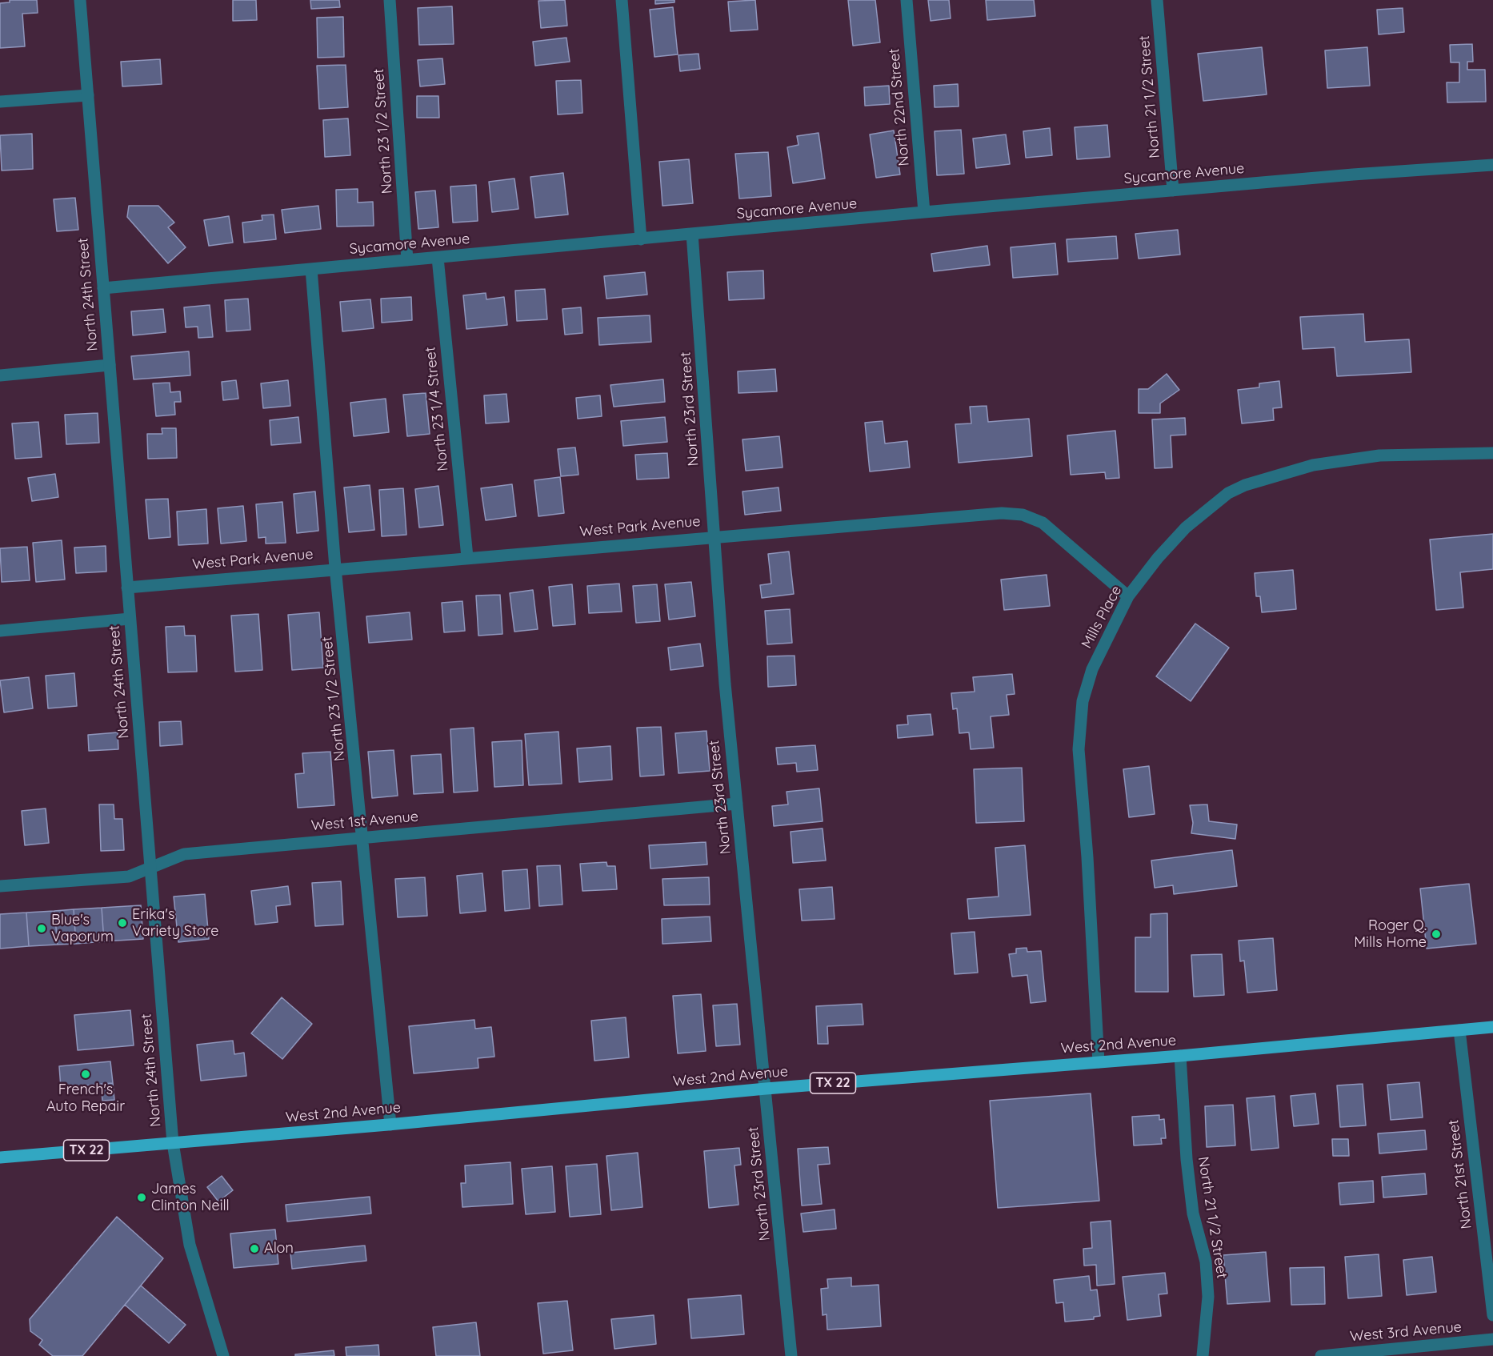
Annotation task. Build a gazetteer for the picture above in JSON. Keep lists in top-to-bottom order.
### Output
{
  "streets": {
    "main road": ["West 2nd Avenue", "TX 22"],
    "street": [
      "North 21 1/2 Street",
      "North 22nd Street",
      "North 23 1/2 Street",
      "Sycamore Avenue",
      "North 24th Street",
      "North 23 1/4 Street",
      "North 23rd Street",
      "West Park Avenue",
      "Mills Place",
      "West 1st Avenue",
      "North 21st Street",
      "West 3rd Avenue"
    ]
  },
  "crossings": [
    ["North 21 1/2 Street", "Sycamore Avenue"],
    ["North 21 1/2 Street", "West 2nd Avenue"],
    ["North 22nd Street", "Sycamore Avenue"],
    ["North 23 1/2 Street", "Sycamore Avenue"],
    ["North 23 1/2 Street", "West Park Avenue"],
    ["North 23 1/2 Street", "West 1st Avenue"],
    ["North 23 1/2 Street", "West 2nd Avenue"],
    ["Sycamore Avenue", "North 24th Street"],
    ["Sycamore Avenue", "North 23 1/4 Street"],
    ["Sycamore Avenue", "North 23rd Street"],
    ["North 24th Street", "West Park Avenue"],
    ["North 24th Street", "West 1st Avenue"],
    ["North 24th Street", "West 2nd Avenue"],
    ["North 23 1/4 Street", "West Park Avenue"],
    ["North 23rd Street", "West Park Avenue"],
    ["North 23rd Street", "West 1st Avenue"],
    ["North 23rd Street", "West 2nd Avenue"],
    ["West Park Avenue", "Mills Place"],
    ["Mills Place", "West 2nd Avenue"],
    ["West 2nd Avenue", "North 21st Street"]
  ],
  "places": [
    "Erika's Variety Store",
    "Blue's Vaporum",
    "Roger Q. Mills Home",
    "French's Auto Repair",
    "James Clinton Neill",
    "Alon"
  ]
}
